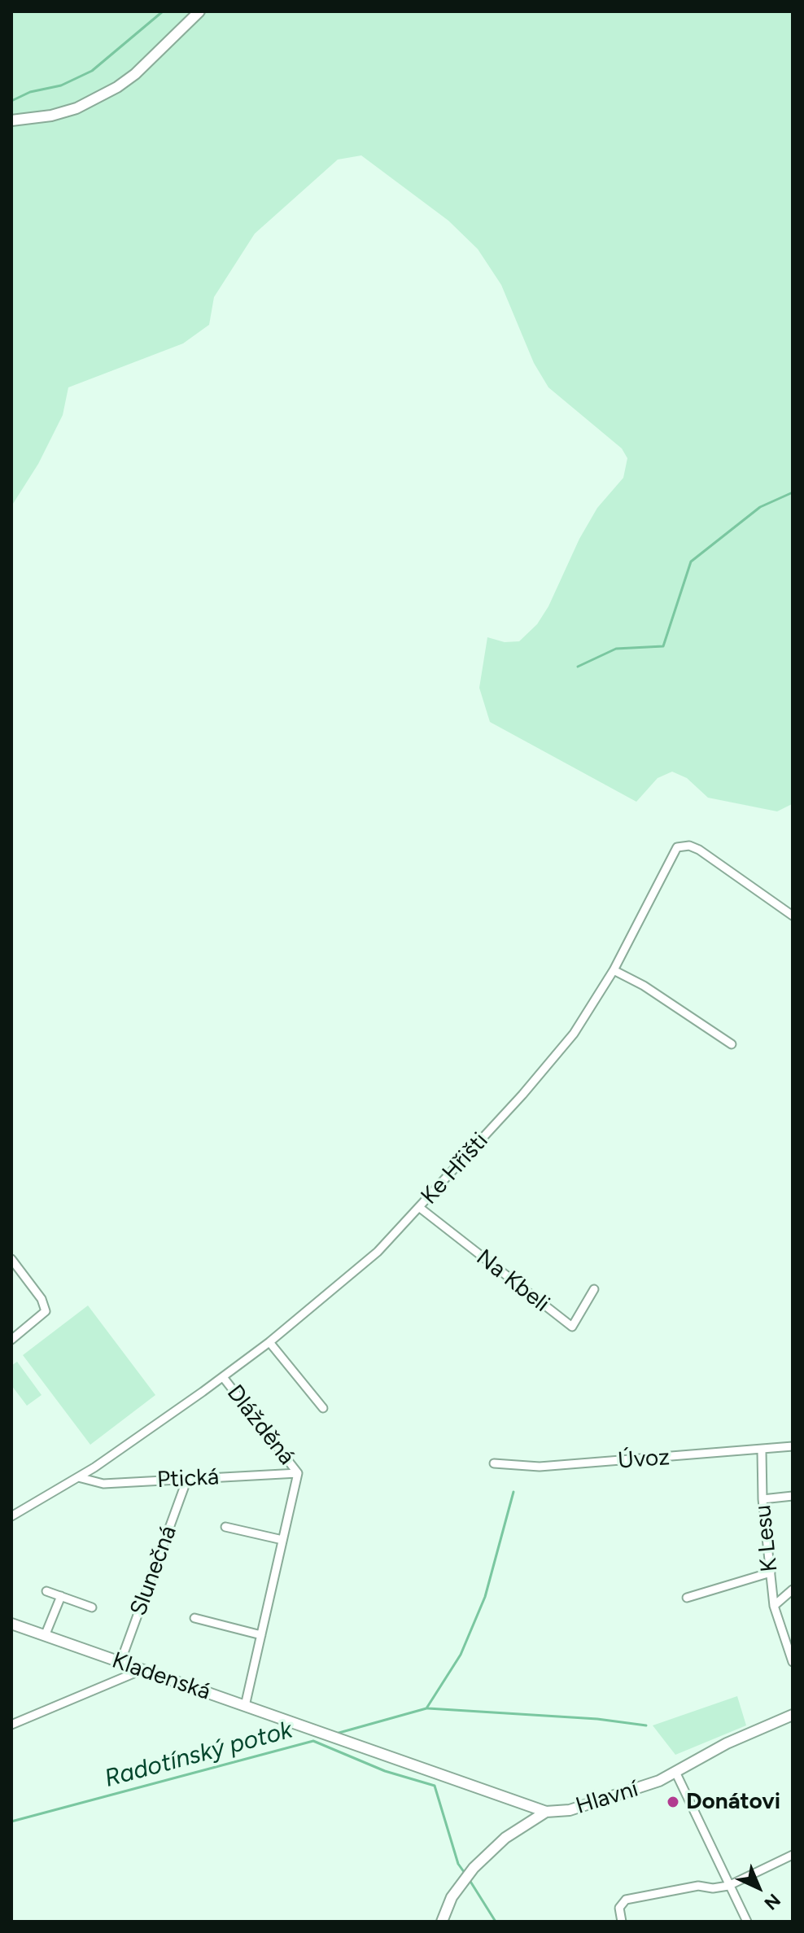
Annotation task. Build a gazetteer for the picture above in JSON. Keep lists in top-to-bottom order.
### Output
{
  "streets": {
    "main road": ["Kladenská", "Hlavní"],
    "street": [
      "Ke Hřišti",
      "Na Kbeli",
      "Dlážděná",
      "Úvoz",
      "Ptická",
      "K Lesu",
      "Slunečná"
    ]
  },
  "crossings": [
    ["Ke Hřišti", "Na Kbeli"],
    ["Ke Hřišti", "Dlážděná"],
    ["Ke Hřišti", "Ptická"],
    ["Dlážděná", "Ptická"],
    ["Úvoz", "K Lesu"],
    ["Ptická", "Slunečná"],
    ["Slunečná", "Kladenská"],
    ["Kladenská", "Hlavní"]
  ],
  "water": ["Radotínský potok"],
  "places": ["Donátovi"],
  "north": "bottom right"
}
